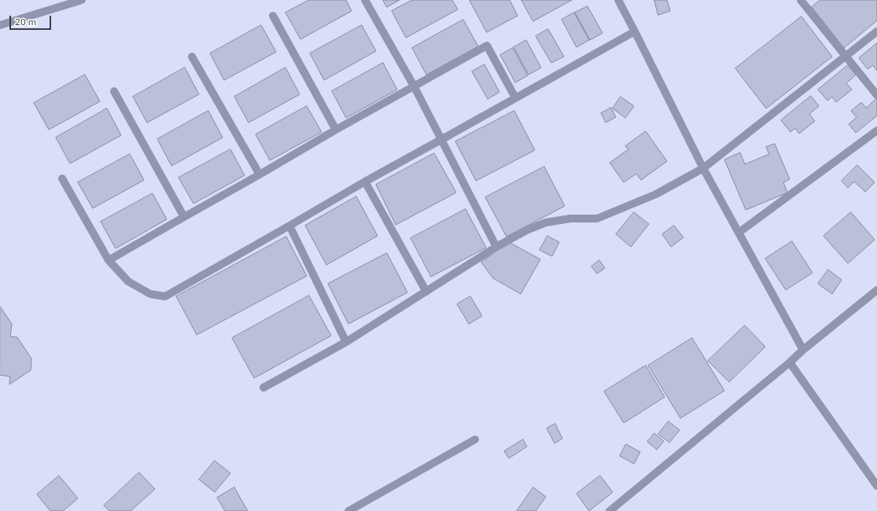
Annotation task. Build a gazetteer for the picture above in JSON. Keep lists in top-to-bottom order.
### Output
{
  "scale_bar": "20 m"
}
